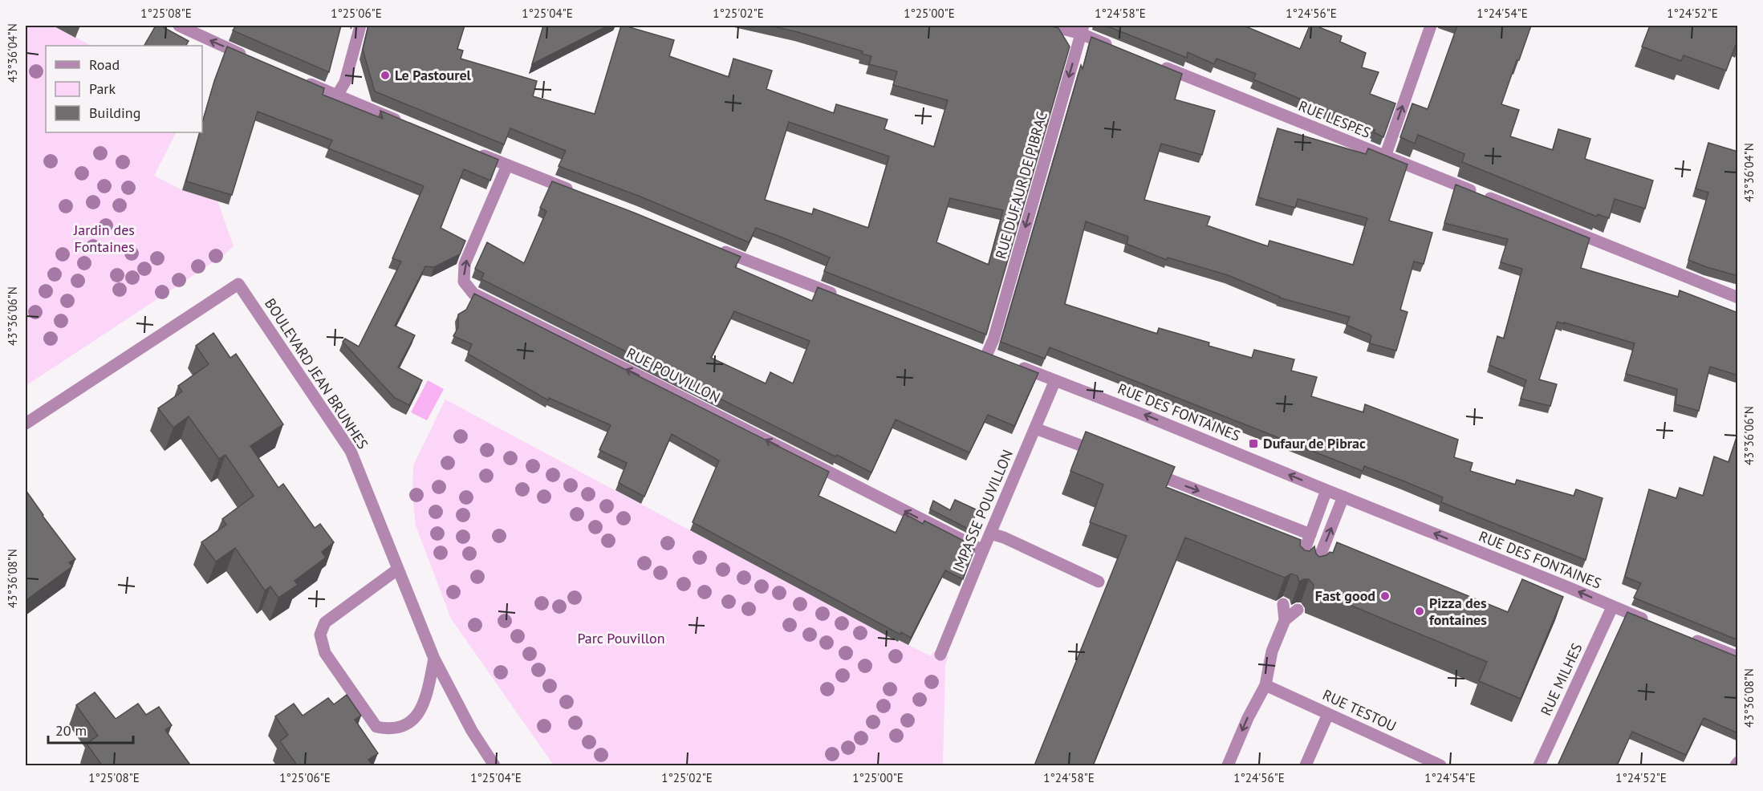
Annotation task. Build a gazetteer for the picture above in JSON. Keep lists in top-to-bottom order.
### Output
{
  "streets": {
    "street": [
      "RUE LESPES",
      "RUE DUFAUR DE PIBRAC",
      "BOULEVARD JEAN BRUNHES",
      "RUE POUVILLON",
      "RUE DES FONTAINES",
      "IMPASSE POUVILLON",
      "RUE MILHES",
      "RUE TESTOU"
    ]
  },
  "crossings": [
    ["RUE POUVILLON", "IMPASSE POUVILLON"],
    ["RUE DES FONTAINES", "IMPASSE POUVILLON"],
    ["RUE DES FONTAINES", "RUE MILHES"]
  ],
  "one_way": ["RUE DUFAUR DE PIBRAC", "RUE POUVILLON"],
  "parks": ["Jardin des Fontaines", "Parc Pouvillon"],
  "places": {
    "other": ["Le Pastourel", "Fast good", "Pizza des fontaines"],
    "transit": ["Dufaur de Pibrac"]
  },
  "legend": ["Road", "Park", "Building"],
  "scale_bar": "20 m",
  "coordinates": [
    "1°25'08\"E",
    "1°25'06\"E",
    "1°25'04\"E",
    "1°25'02\"E",
    "1°25'00\"E",
    "1°24'58\"E",
    "1°24'56\"E",
    "1°24'54\"E",
    "1°24'52\"E",
    "43°36'04\"N",
    "43°36'06\"N",
    "43°36'08\"N"
  ]
}
